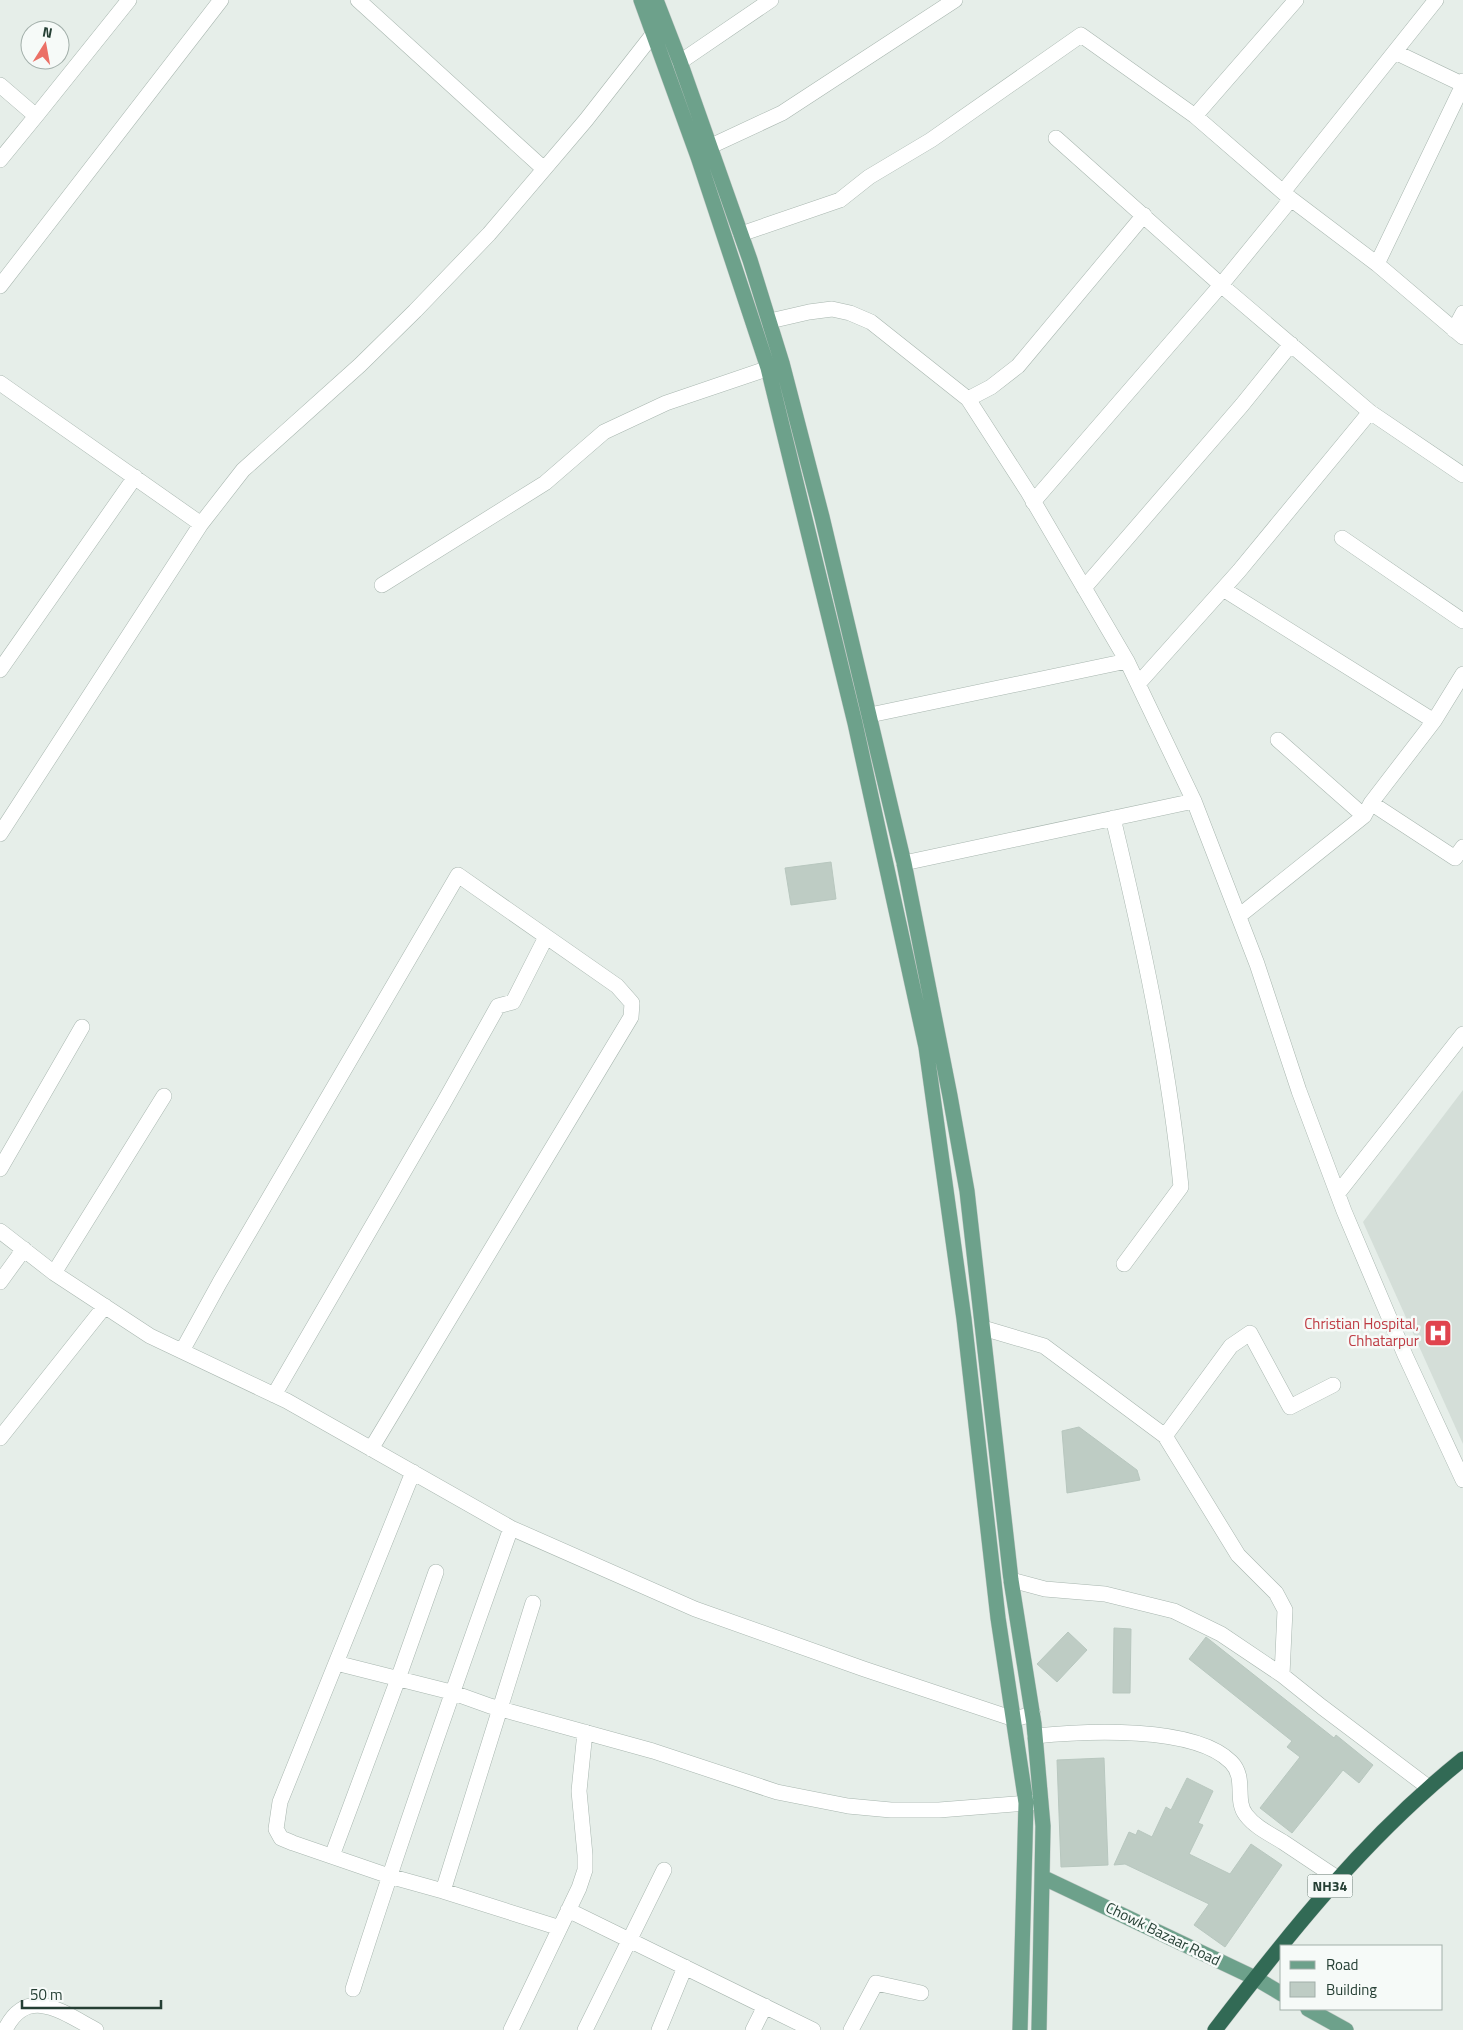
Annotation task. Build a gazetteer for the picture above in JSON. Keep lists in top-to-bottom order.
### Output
{
  "streets": {
    "highway": ["NH34"],
    "main road": ["Chowk Bazaar Road"]
  },
  "crossings": [
    ["NH34", "Chowk Bazaar Road"]
  ],
  "places": {
    "hospital": ["Christian Hospital, Chhatarpur"]
  },
  "legend": ["Road", "Building"],
  "scale_bar": "50 m",
  "north": "top"
}
